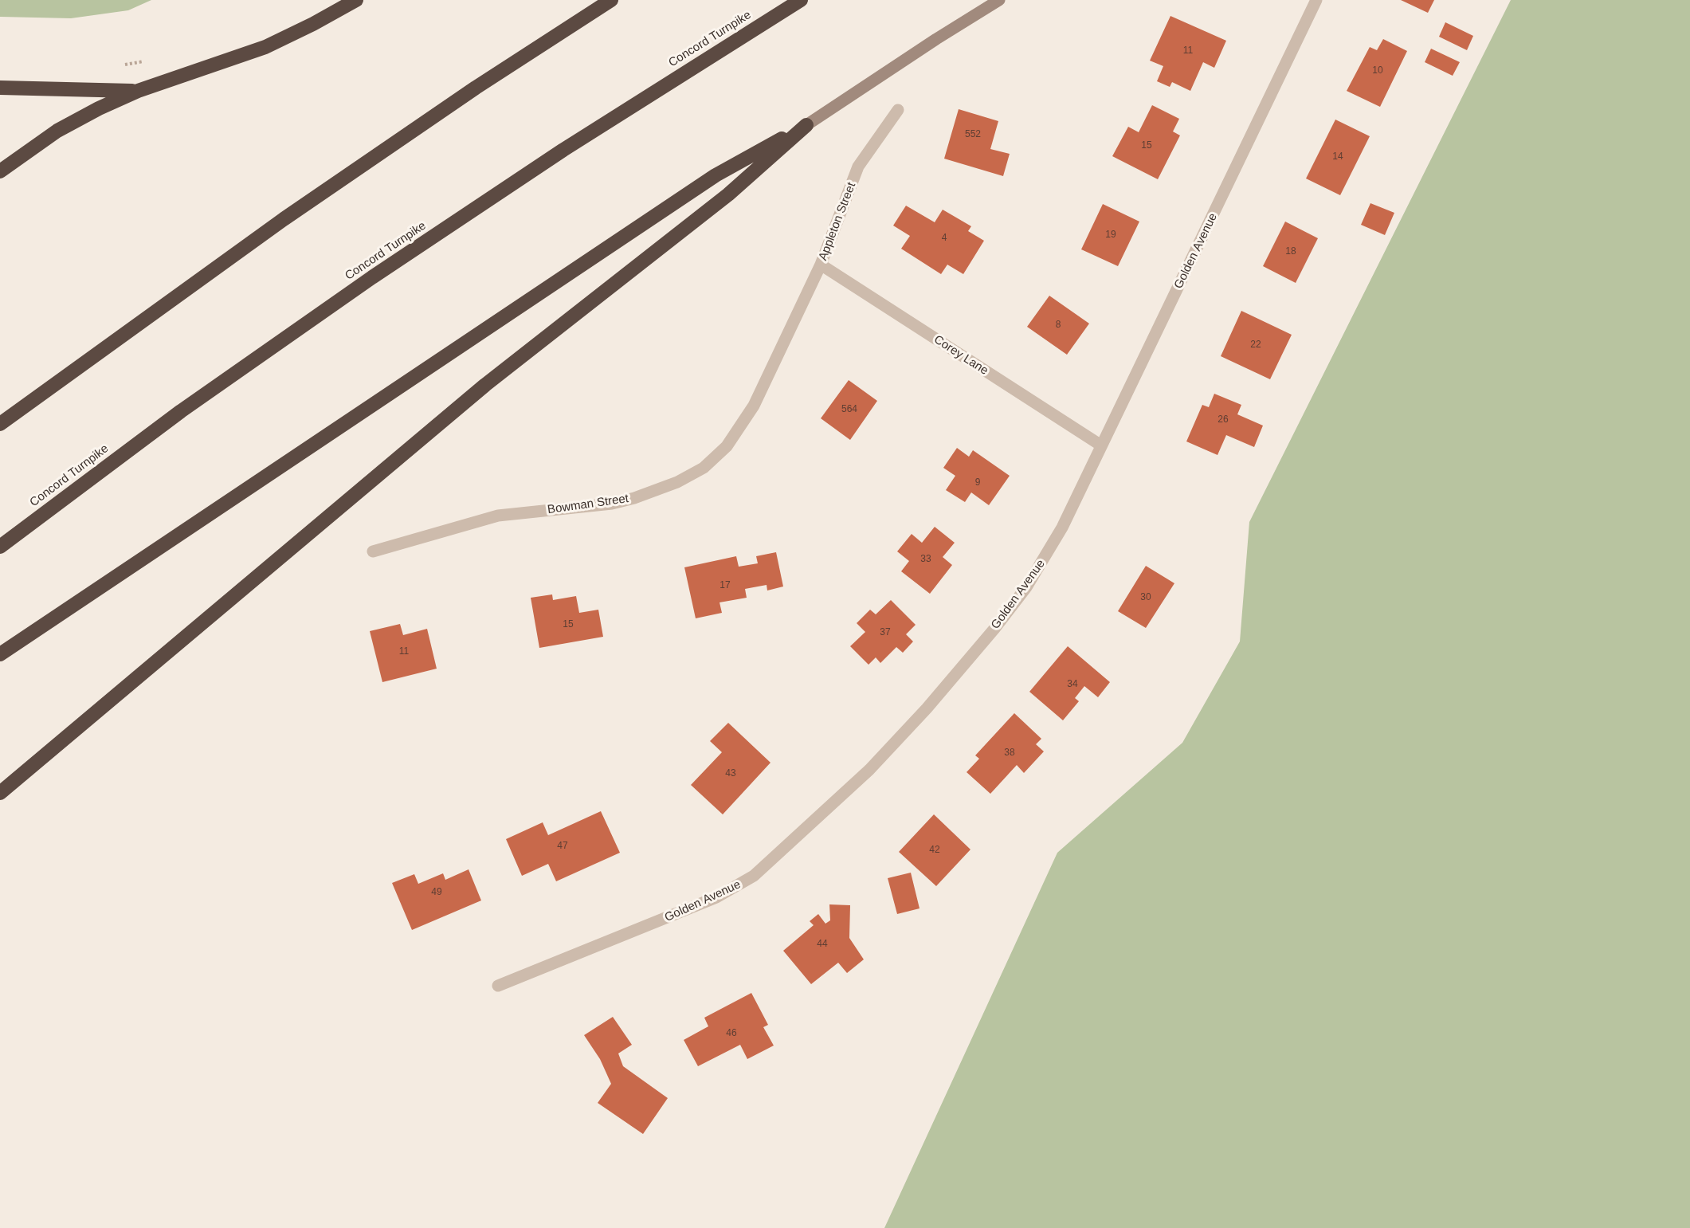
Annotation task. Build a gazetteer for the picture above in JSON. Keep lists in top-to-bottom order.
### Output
{
  "streets": {
    "highway": ["Concord Turnpike"],
    "street": [
      "Appleton Street",
      "Golden Avenue",
      "Corey Lane",
      "Bowman Street"
    ]
  },
  "crossings": [
    ["Appleton Street", "Corey Lane"],
    ["Appleton Street", "Bowman Street"],
    ["Golden Avenue", "Corey Lane"]
  ],
  "house_numbers": [
    "11",
    "10",
    "552",
    "15",
    "14",
    "19",
    "4",
    "18",
    "8",
    "22",
    "564",
    "26",
    "9",
    "33",
    "17",
    "30",
    "15",
    "37",
    "11",
    "34",
    "38",
    "43",
    "47",
    "42",
    "49",
    "44",
    "46"
  ]
}
